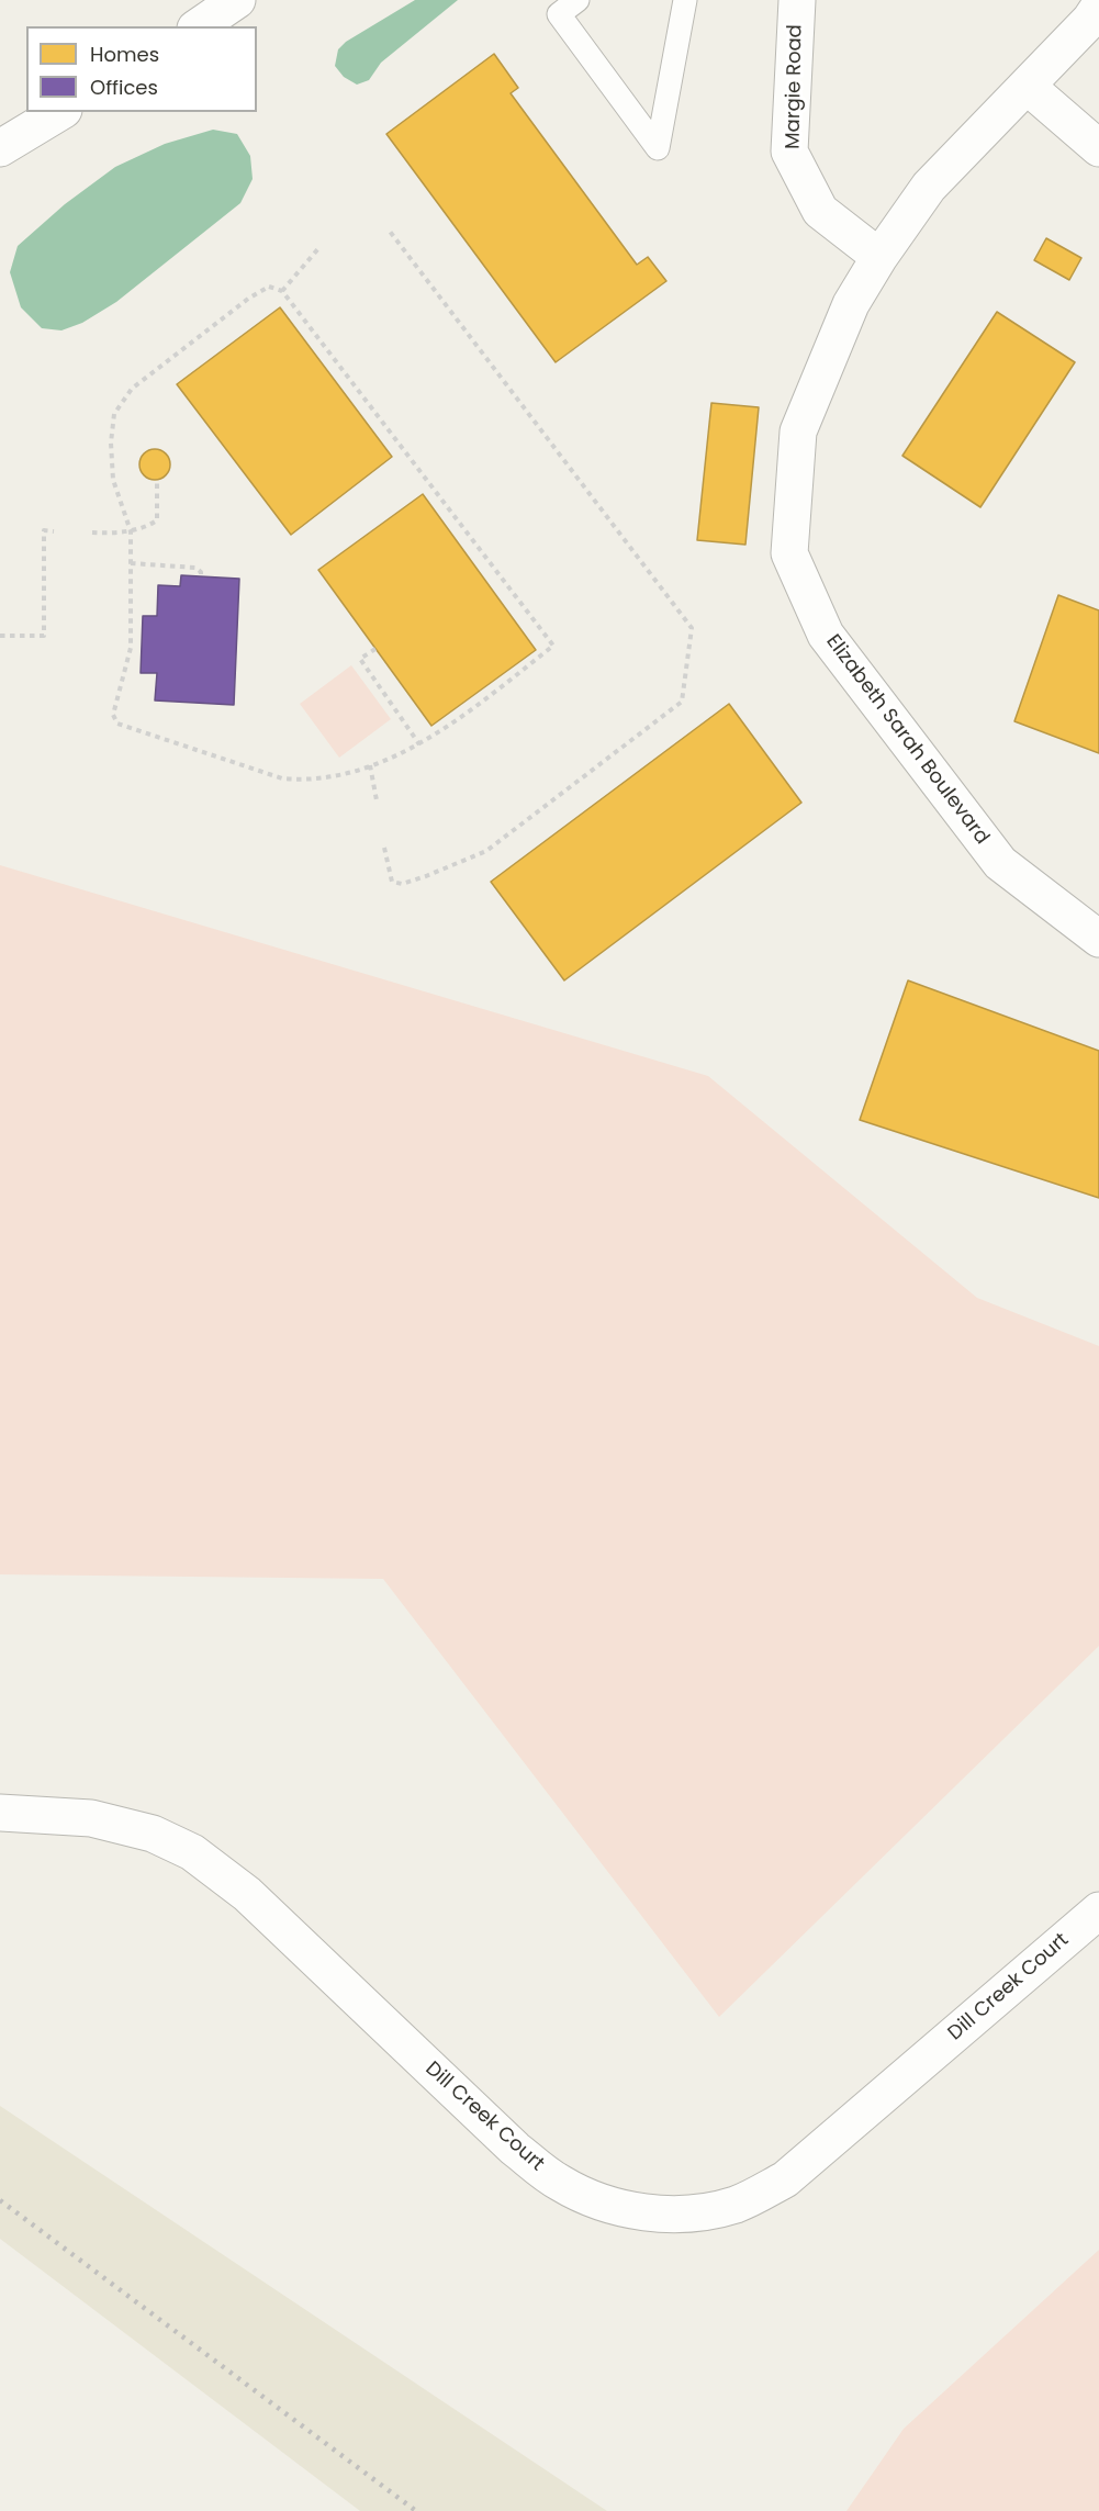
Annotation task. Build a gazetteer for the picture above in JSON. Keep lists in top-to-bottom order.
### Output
{
  "streets": {
    "street": ["Margie Road", "Elizabeth Sarah Boulevard", "Dill Creek Court"]
  },
  "crossings": [
    ["Margie Road", "Elizabeth Sarah Boulevard"]
  ],
  "legend": ["Homes", "Offices"]
}
